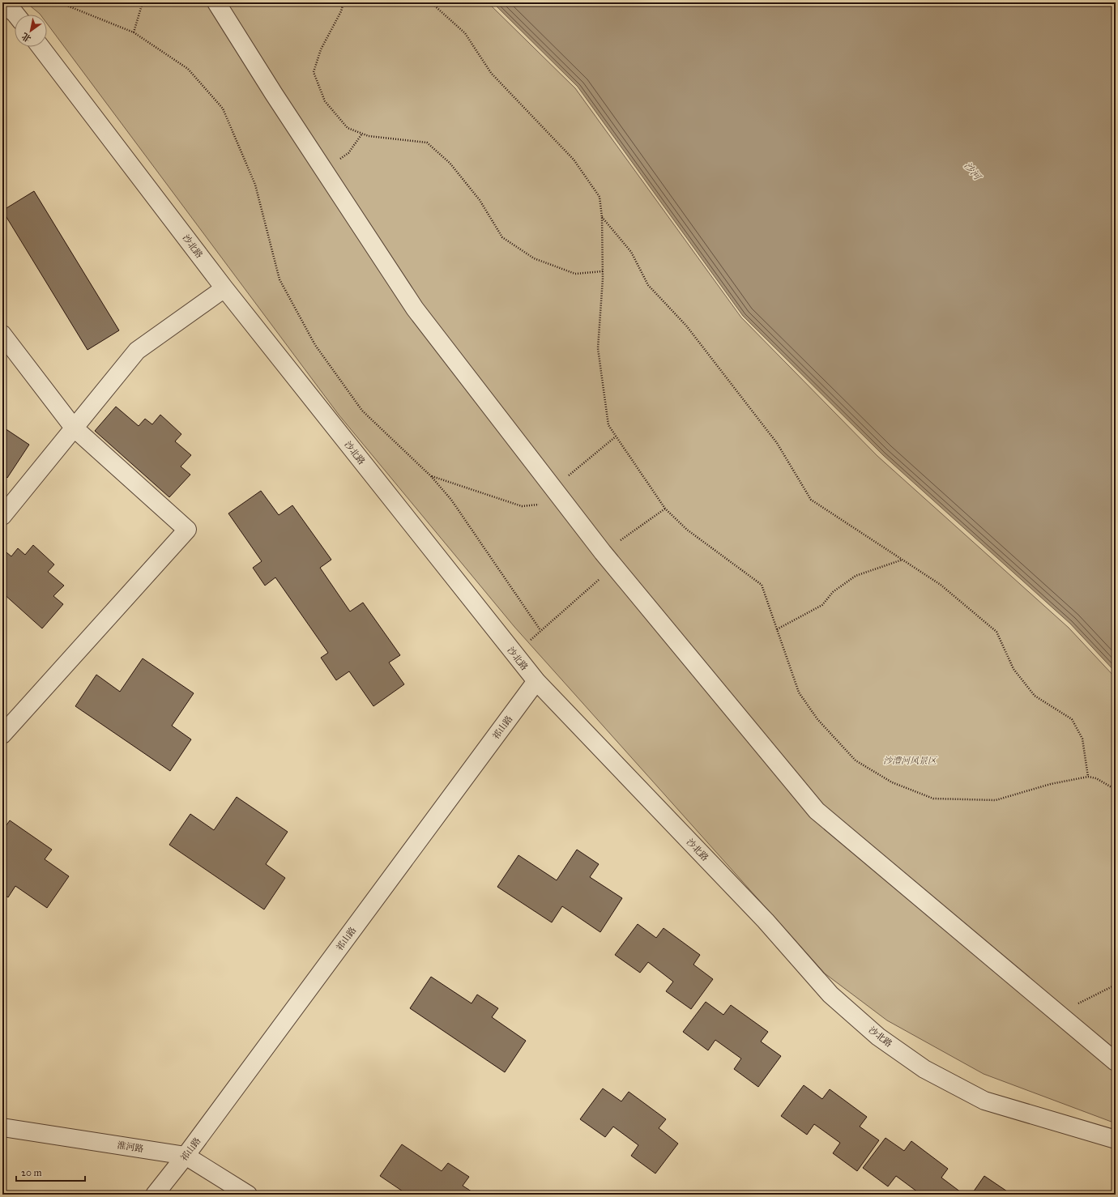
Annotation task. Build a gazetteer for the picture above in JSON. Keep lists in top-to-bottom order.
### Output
{
  "streets": {
    "street": ["沙北路", "祁山路", "淮河路"]
  },
  "crossings": [
    ["沙北路", "祁山路"],
    ["祁山路", "淮河路"]
  ],
  "water": ["沙河"],
  "parks": ["沙澧河风景区"],
  "scale_bar": "20 m",
  "north": "bottom left"
}
